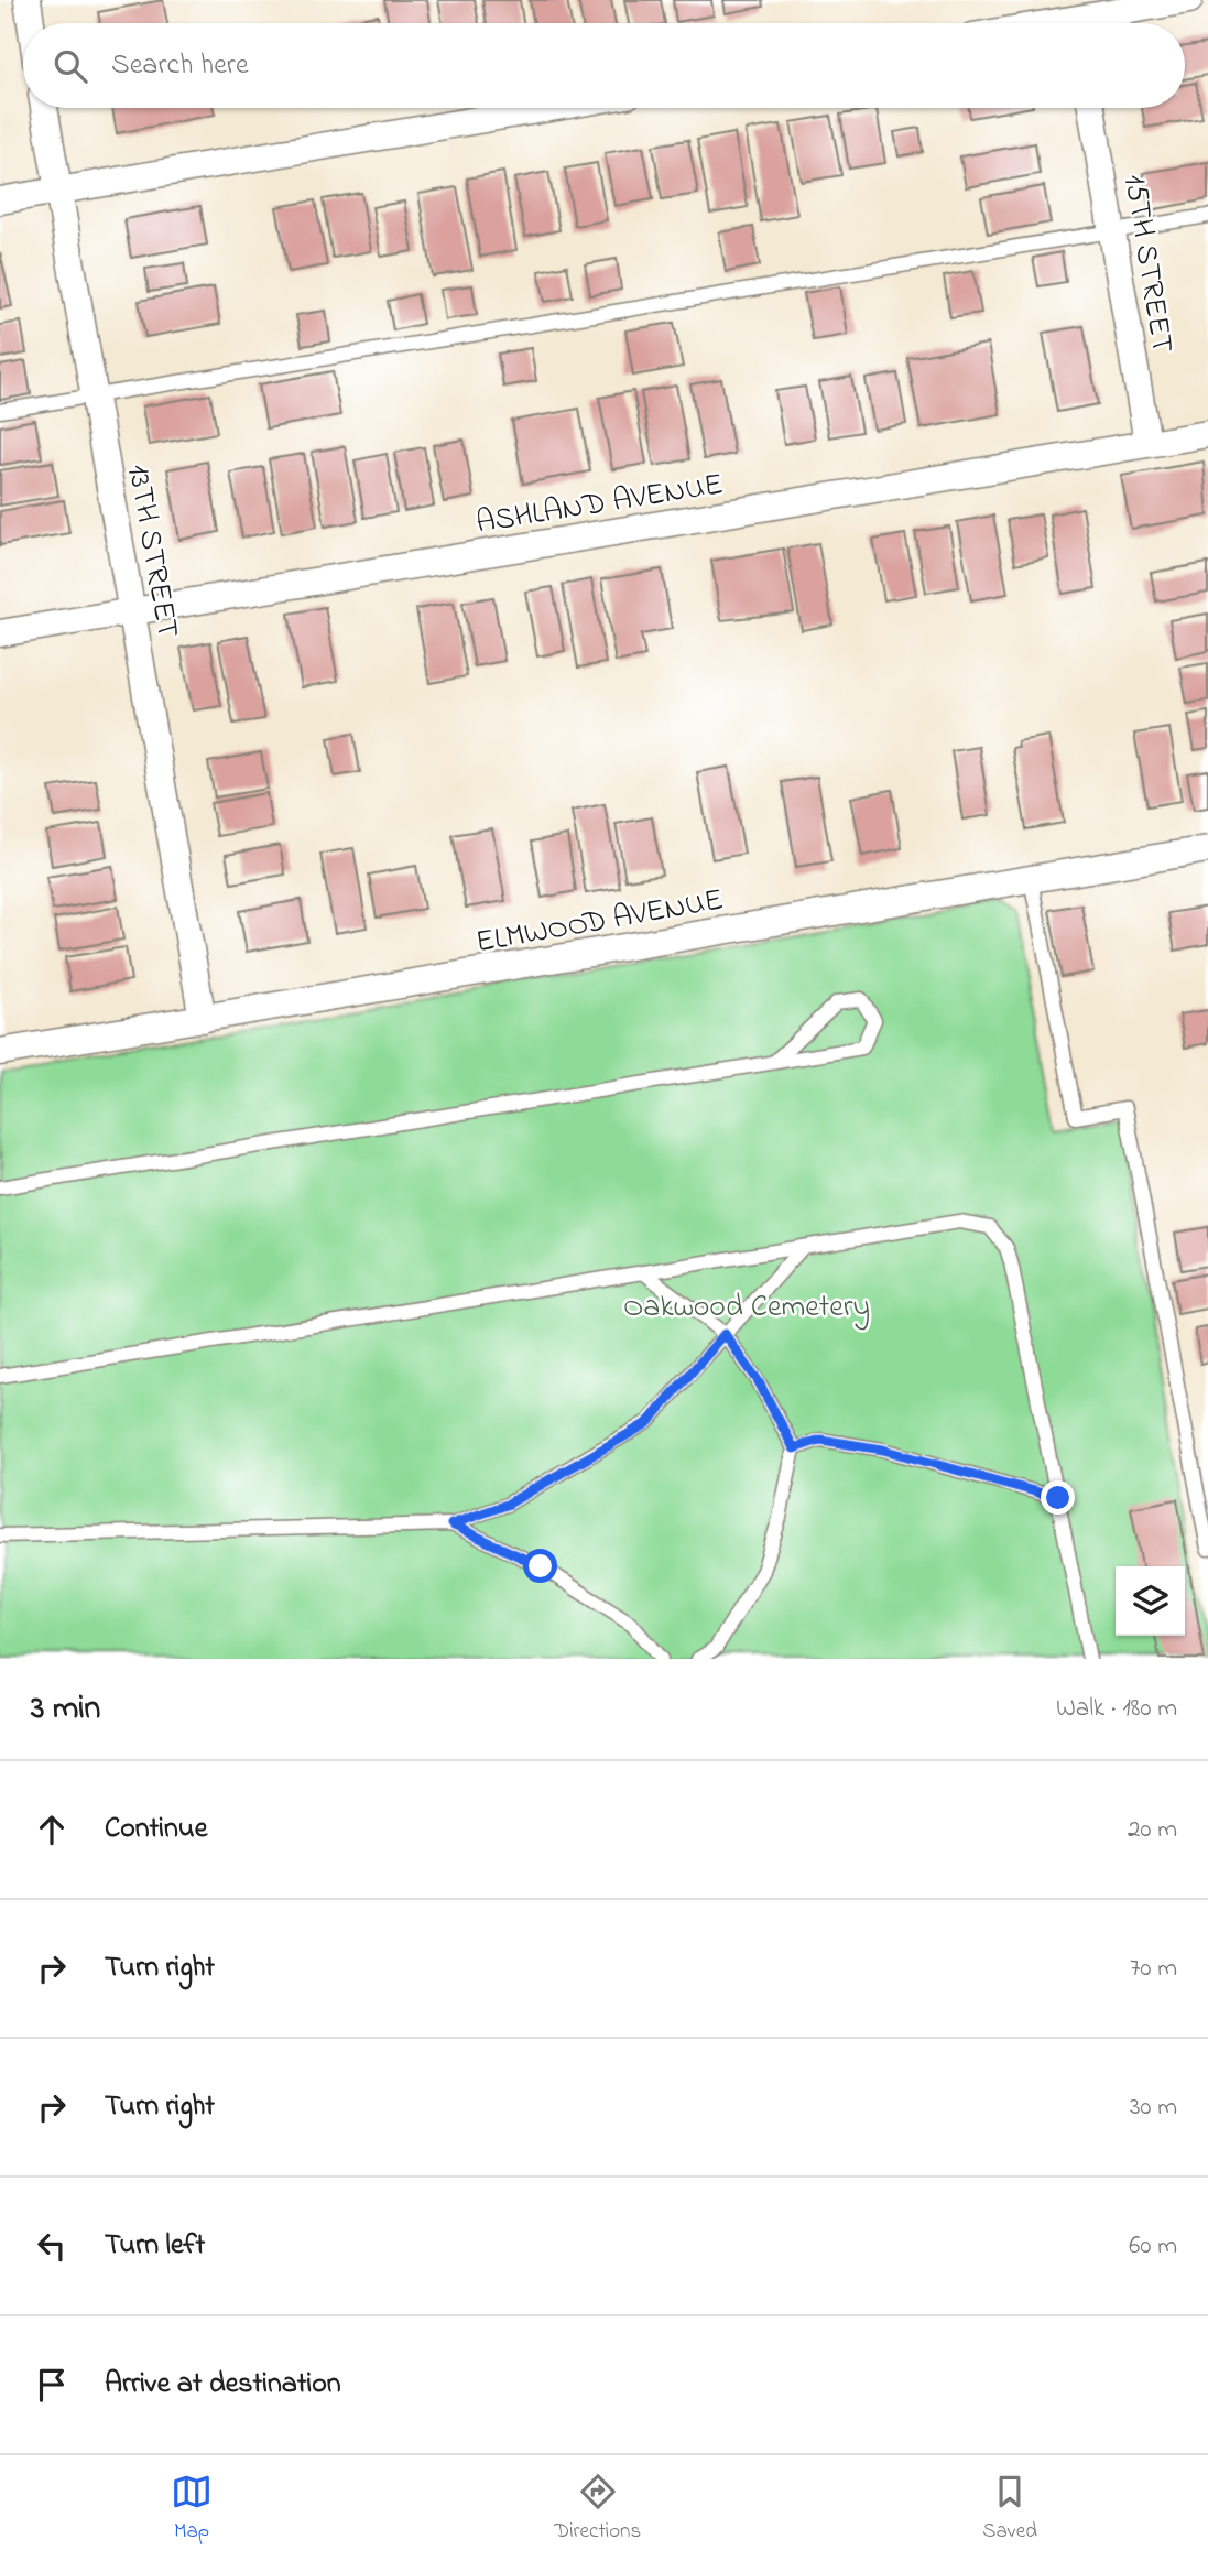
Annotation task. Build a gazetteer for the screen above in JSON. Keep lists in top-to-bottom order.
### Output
{
  "streets": {
    "street": [
      "15TH STREET",
      "ASHLAND AVENUE",
      "13TH STREET",
      "ELMWOOD AVENUE"
    ]
  },
  "crossings": [
    ["15TH STREET", "ASHLAND AVENUE"],
    ["ASHLAND AVENUE", "13TH STREET"],
    ["13TH STREET", "ELMWOOD AVENUE"]
  ],
  "parks": ["Oakwood Cemetery"],
  "page": {
    "search": "Search here",
    "heading": ["3 min", "Walk · 180 m"],
    "list": [
      ["Continue", "20 m"],
      ["Turn right", "70 m"],
      ["Turn right", "30 m"],
      ["Turn left", "60 m"],
      "Arrive at destination"
    ],
    "nav": ["Map", "Directions", "Saved"]
  }
}
